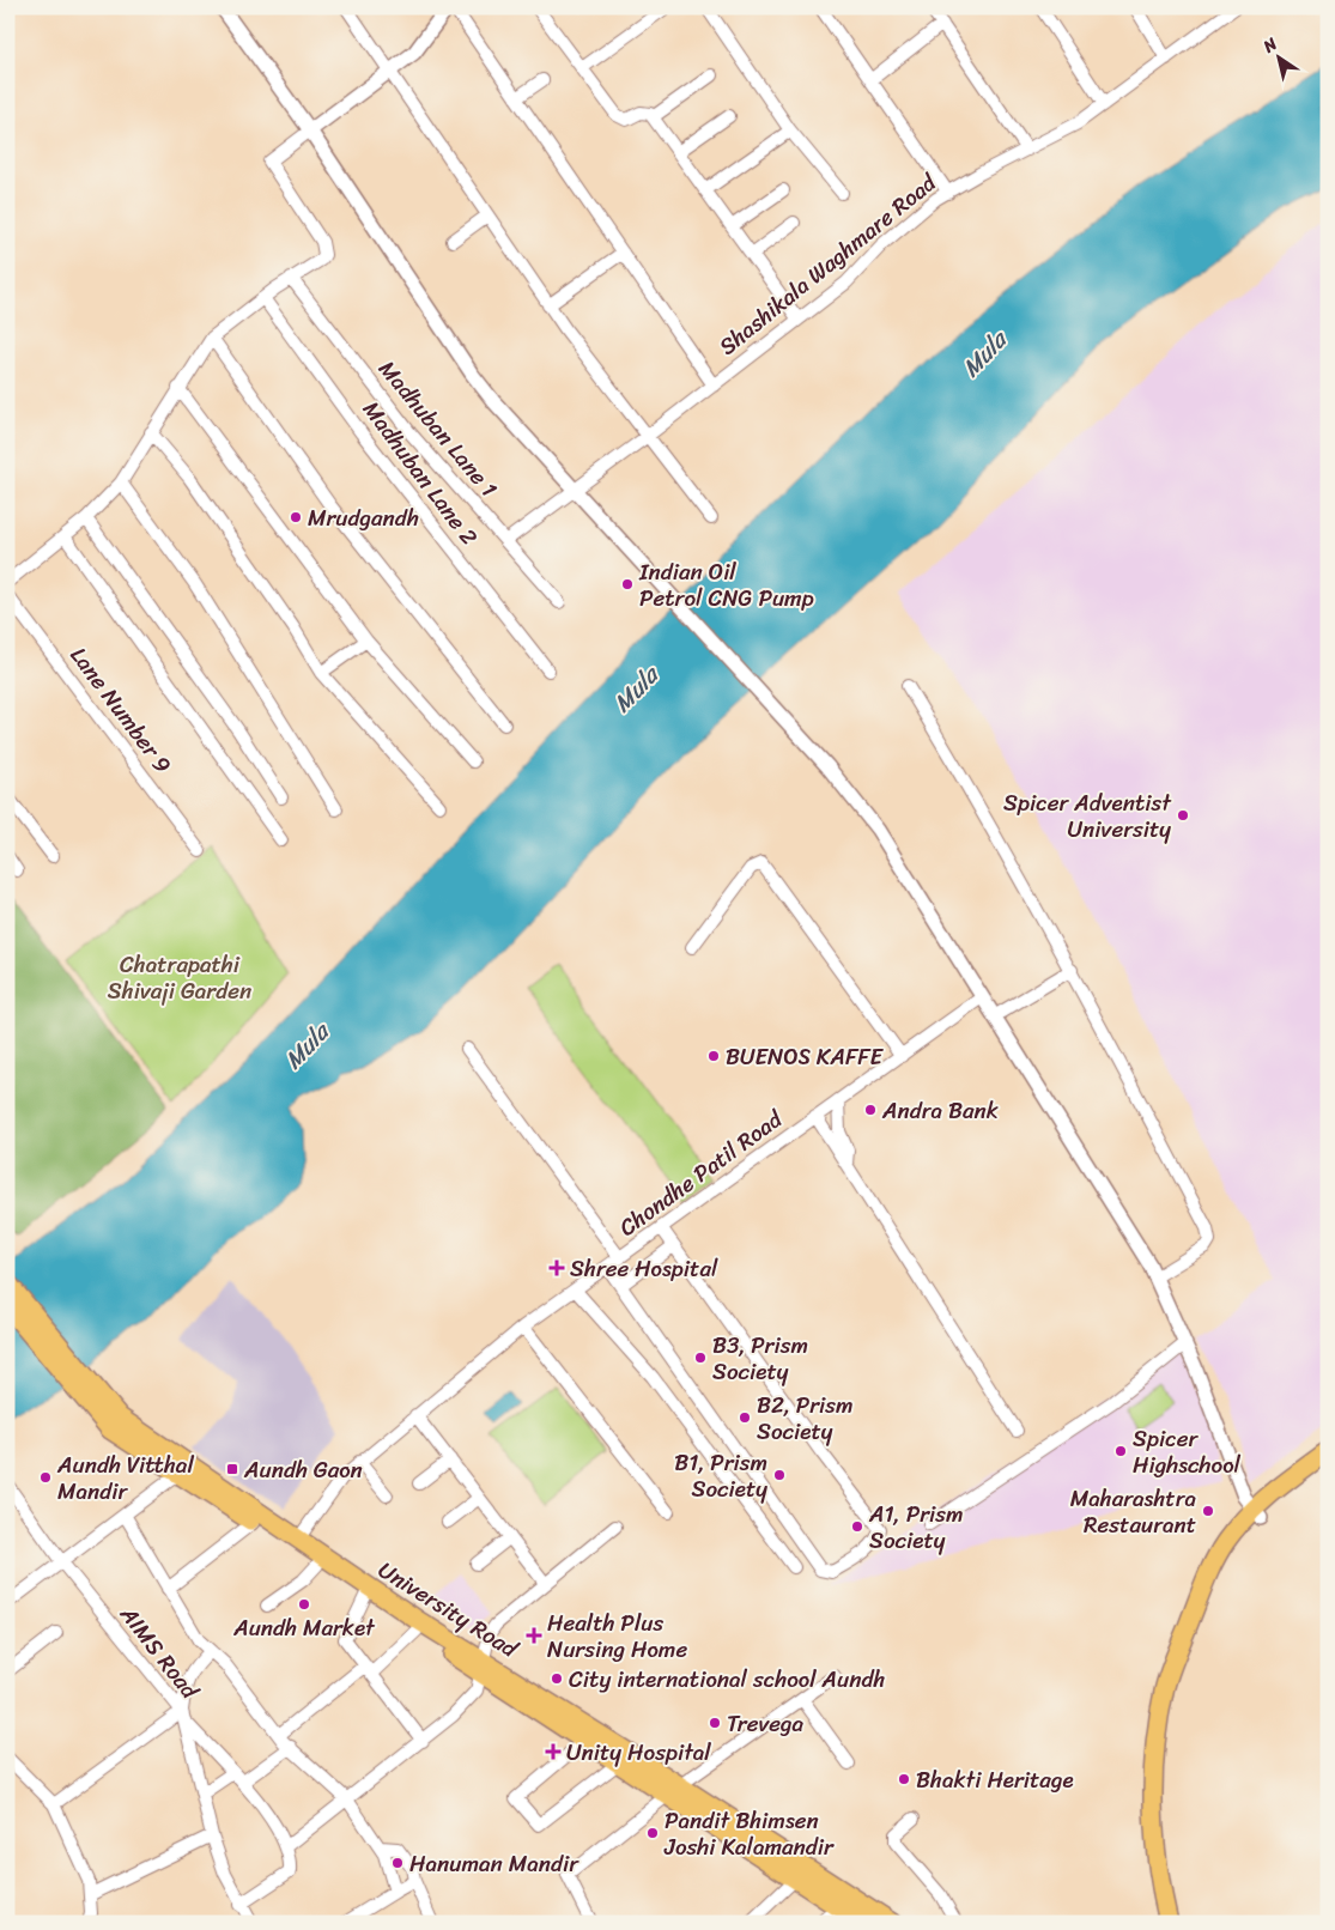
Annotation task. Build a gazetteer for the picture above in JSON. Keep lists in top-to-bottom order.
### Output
{
  "streets": {
    "main road": ["University Road"],
    "street": [
      "Shashikala Waghmare Road",
      "Madhuban Lane 1",
      "Madhuban Lane 2",
      "Lane Number 9",
      "Chondhe Patil Road",
      "AIMS Road"
    ]
  },
  "crossings": [
    ["Shashikala Waghmare Road", "Madhuban Lane 1"],
    ["Chondhe Patil Road", "University Road"]
  ],
  "water": ["Mula"],
  "parks": ["Chatrapathi Shivaji Garden"],
  "places": {
    "other": [
      "Mrudgandh",
      "Indian Oil Petrol CNG Pump",
      "Spicer Adventist University",
      "BUENOS KAFFE",
      "Andra Bank",
      "B3, Prism Society",
      "B2, Prism Society",
      "Spicer Highschool",
      "B1, Prism Society",
      "Aundh Vitthal Mandir",
      "Maharashtra Restaurant",
      "A1, Prism Society",
      "Aundh Market",
      "City international school Aundh",
      "Trevega",
      "Bhakti Heritage",
      "Pandit Bhimsen Joshi Kalamandir",
      "Hanuman Mandir"
    ],
    "health": ["Shree Hospital", "Health Plus Nursing Home", "Unity Hospital"],
    "transit": ["Aundh Gaon"]
  },
  "north": "top left"
}
